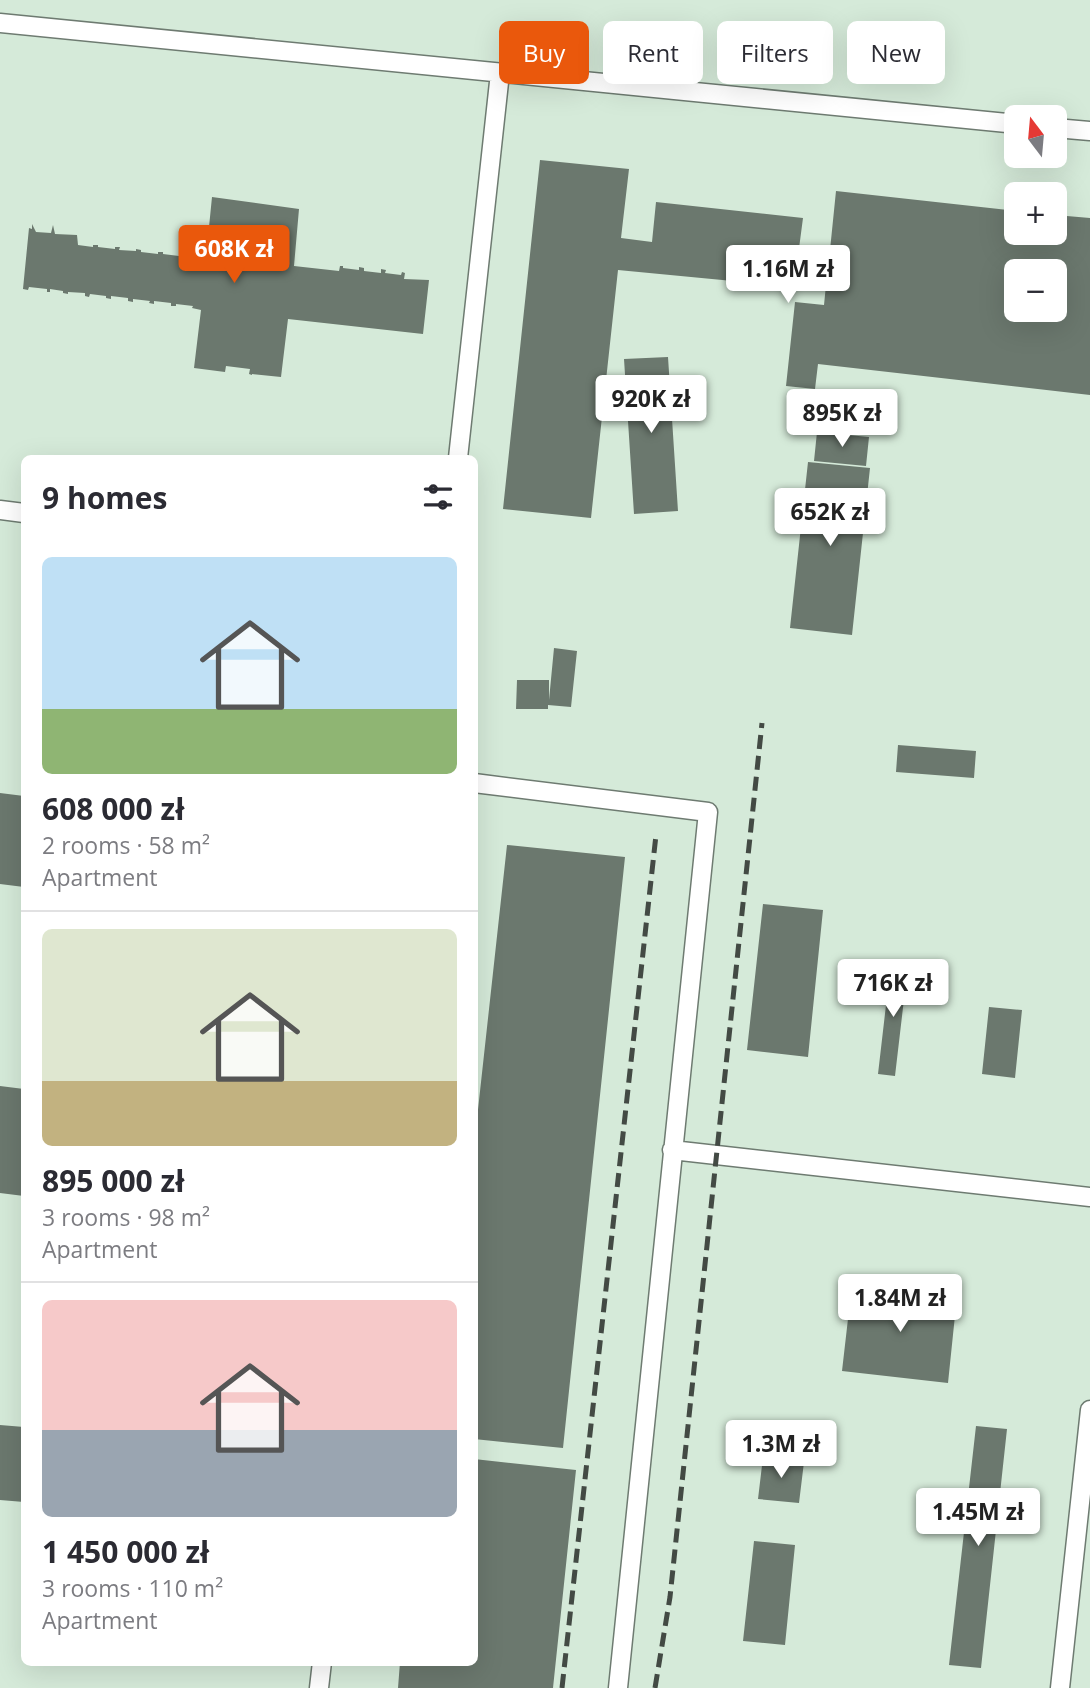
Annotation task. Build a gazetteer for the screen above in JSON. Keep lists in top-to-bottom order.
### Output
{
  "north": "top",
  "page": {
    "chip": [
      "Buy",
      "Rent",
      "Filters",
      "New"
    ],
    "map_buttons": ["+", "−"],
    "price": [
      "608K zł",
      "1.16M zł",
      "920K zł",
      "895K zł",
      "652K zł",
      "716K zł",
      "1.84M zł",
      "1.3M zł",
      "1.45M zł"
    ],
    "heading": "9 homes",
    "list": [
      {
        "name": "608 000 zł",
        "note": "2 rooms · 58 m² · Apartment"
      },
      {
        "name": "895 000 zł",
        "note": "3 rooms · 98 m² · Apartment"
      },
      {
        "name": "1 450 000 zł",
        "note": "3 rooms · 110 m² · Apartment"
      }
    ]
  }
}
